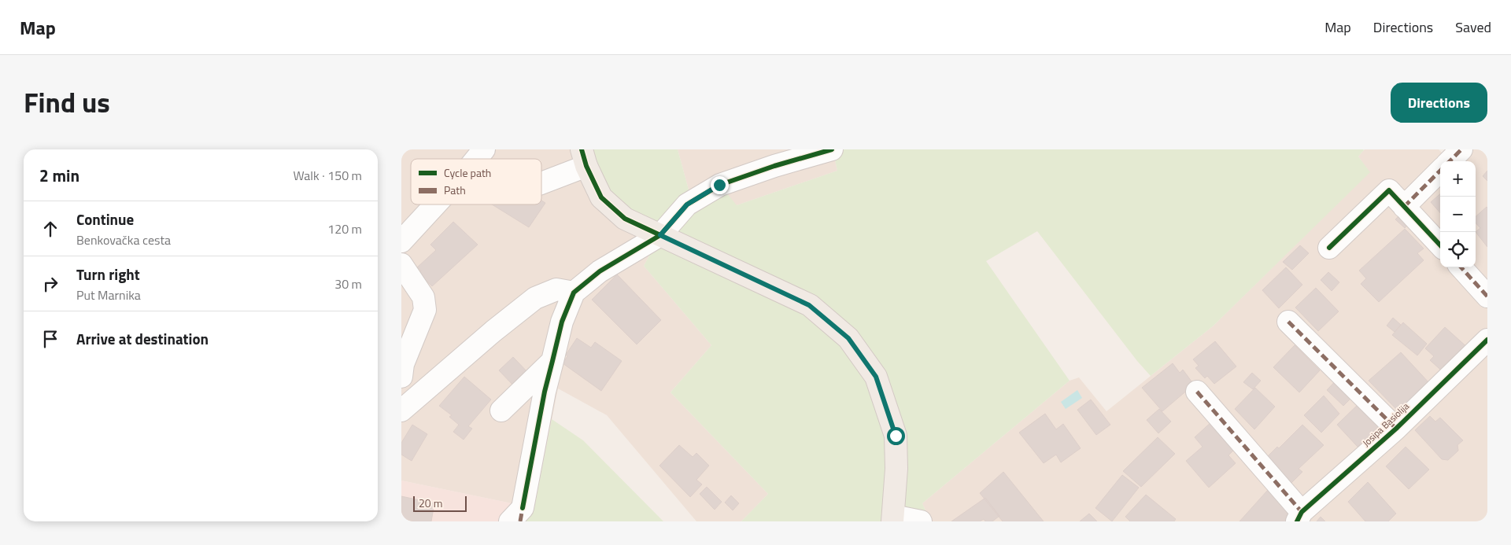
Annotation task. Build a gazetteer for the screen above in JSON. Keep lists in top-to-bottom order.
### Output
{
  "streets": {
    "street": ["Josipa Basiolija"]
  },
  "legend": ["Cycle path", "Path"],
  "scale_bar": "20 m",
  "page": {
    "header": "Map",
    "nav": ["Map", "Directions", "Saved"],
    "title": "Find us",
    "buttons": "Directions",
    "heading": ["2 min", "Walk · 150 m"],
    "map_buttons": ["+", "−"],
    "list": [
      ["Continue", "Benkovačka cesta", "120 m"],
      ["Turn right", "Put Marnika", "30 m"],
      "Arrive at destination"
    ],
    "scale": "20 m"
  }
}
